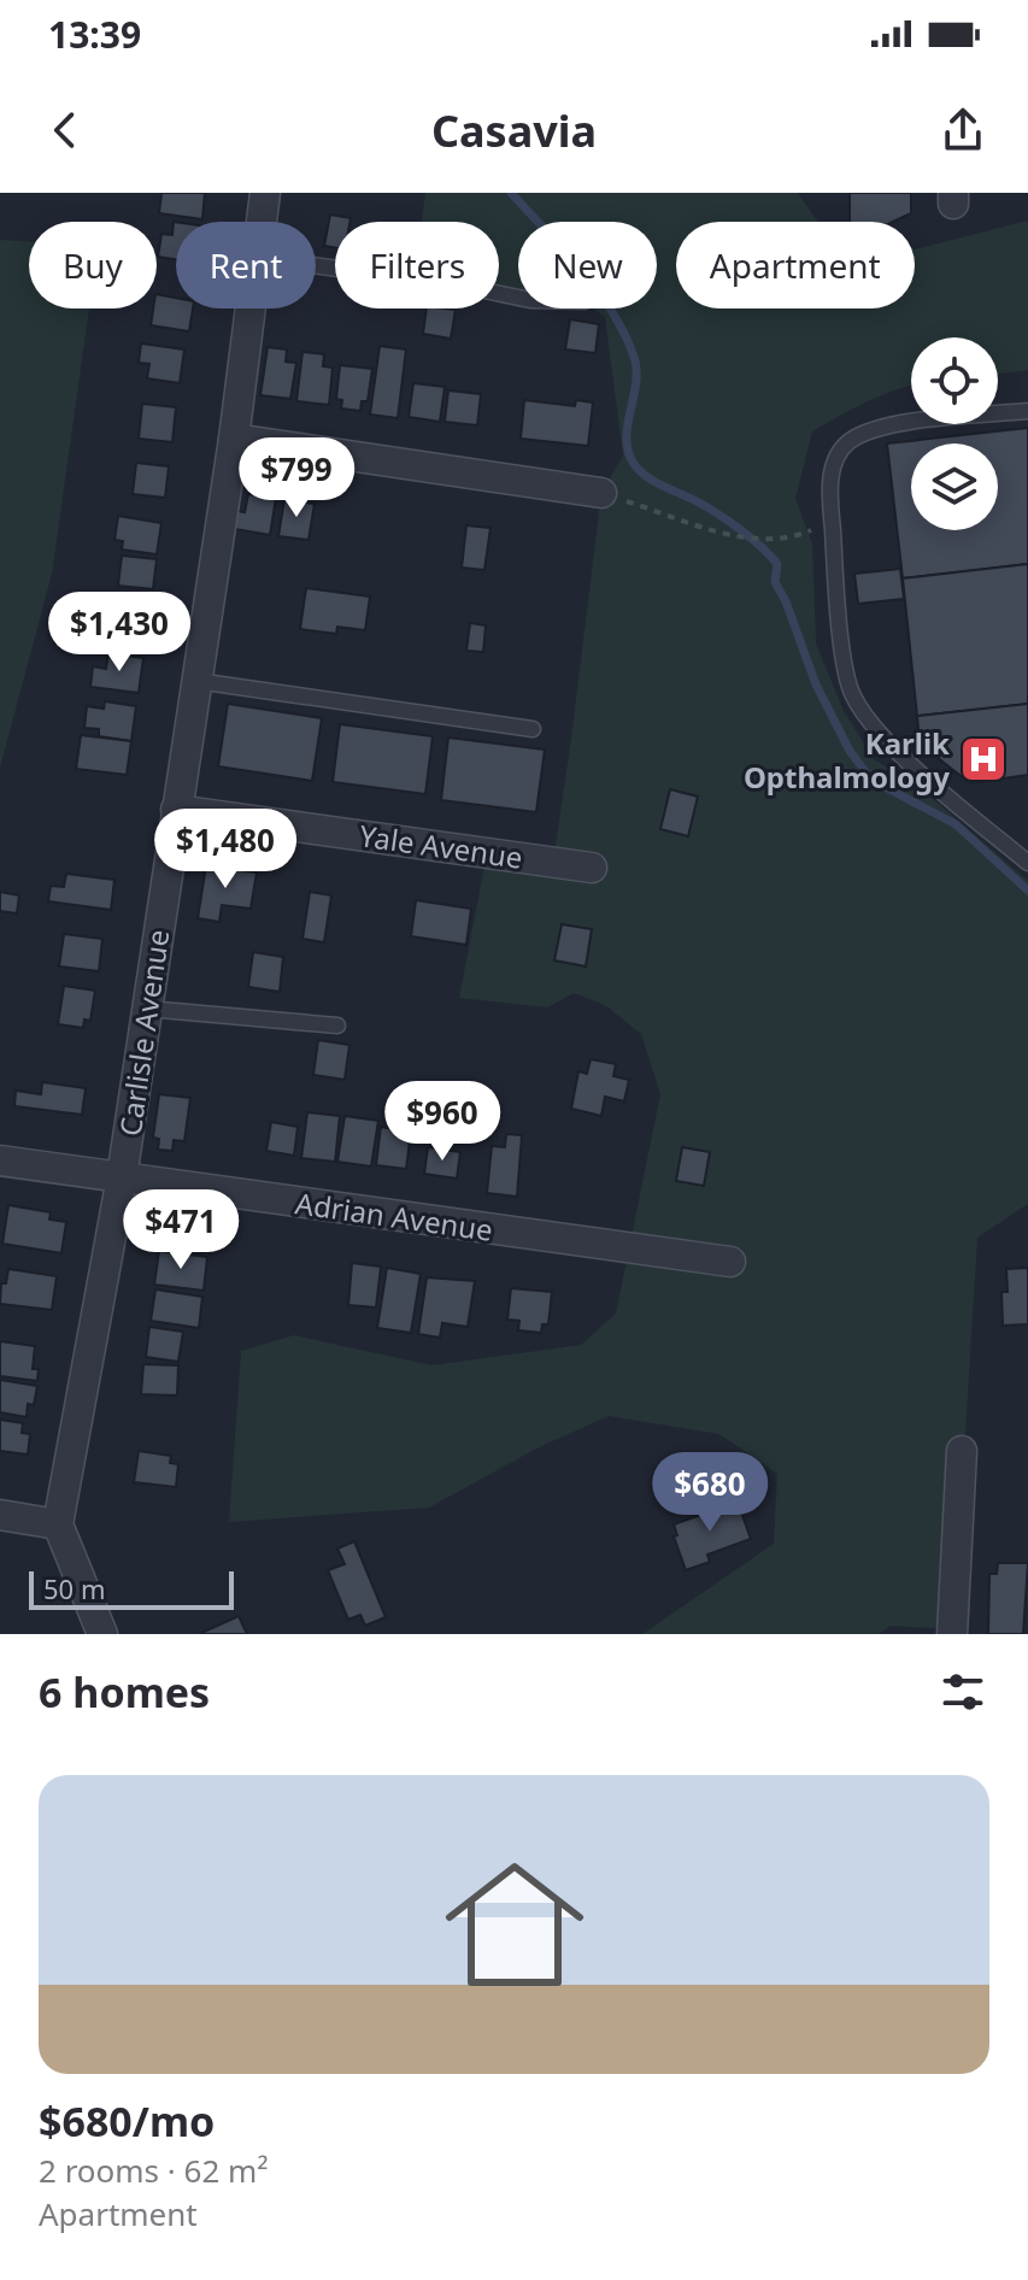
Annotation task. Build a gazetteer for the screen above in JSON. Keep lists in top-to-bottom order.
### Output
{
  "streets": {
    "street": ["Yale Avenue", "Carlisle Avenue", "Adrian Avenue"]
  },
  "crossings": [
    ["Yale Avenue", "Carlisle Avenue"],
    ["Carlisle Avenue", "Adrian Avenue"]
  ],
  "places": {
    "hospital": ["Karlik Opthalmology"]
  },
  "scale_bar": "50 m",
  "page": {
    "status": "13:39",
    "header": "Casavia",
    "chip": [
      "Buy",
      "Rent",
      "Filters",
      "New",
      "Apartment"
    ],
    "price": [
      "$799",
      "$1,430",
      "$1,480",
      "$960",
      "$471",
      "$680"
    ],
    "scale": "50 m",
    "heading": "6 homes",
    "list": [
      {
        "name": "$680/mo",
        "note": "2 rooms · 62 m² · Apartment"
      }
    ]
  }
}
